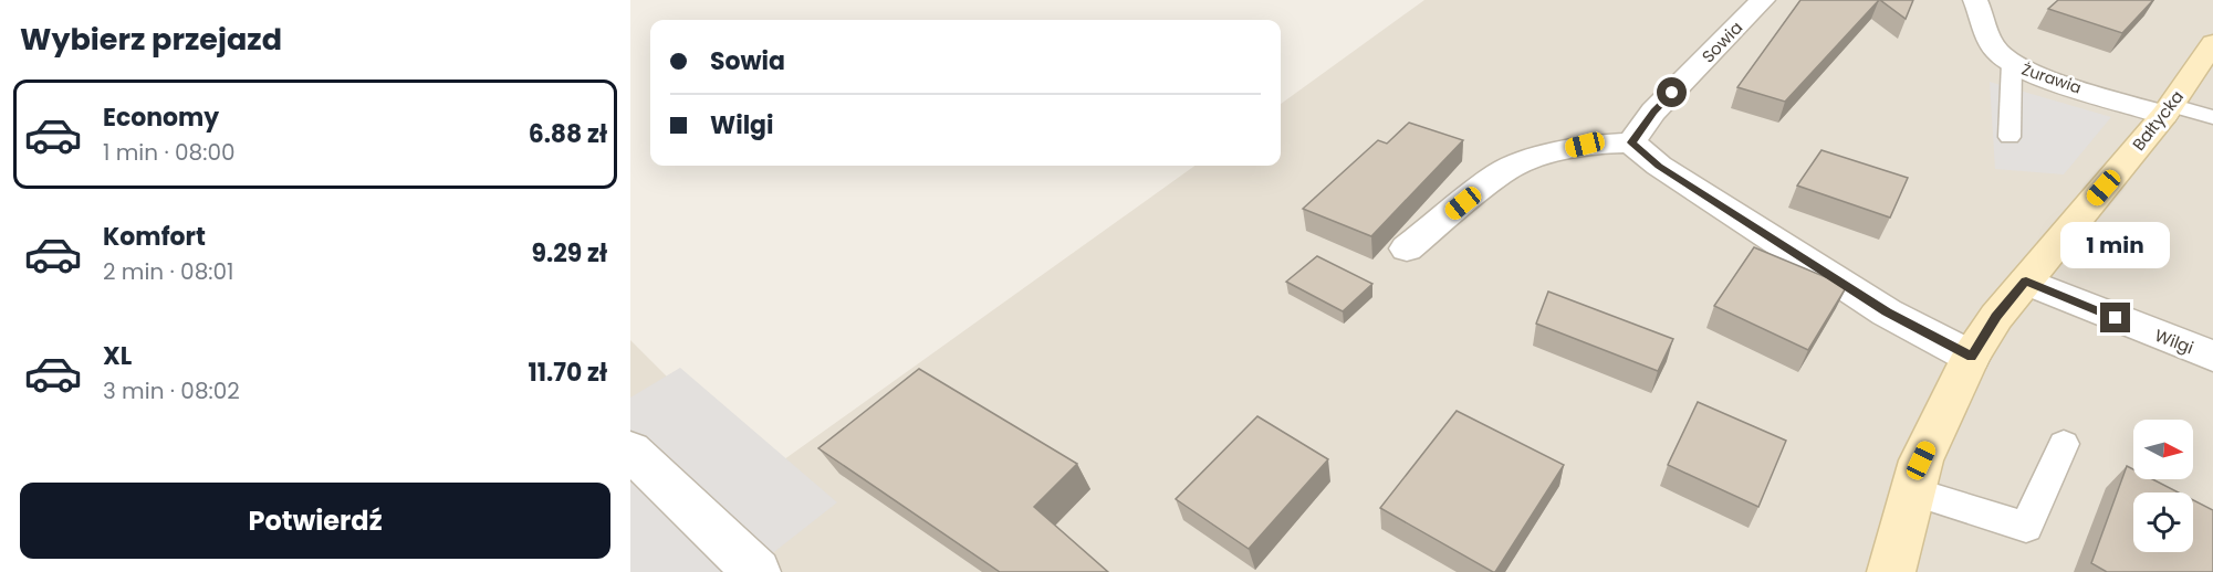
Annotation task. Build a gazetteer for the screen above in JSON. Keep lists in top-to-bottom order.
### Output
{
  "streets": {
    "main road": ["Bałtycka"],
    "street": ["Sowia", "Żurawia", "Wilgi"]
  },
  "crossings": [
    ["Żurawia", "Bałtycka"],
    ["Bałtycka", "Wilgi"]
  ],
  "north": "right",
  "page": {
    "heading": "Wybierz przejazd",
    "banner": ["Sowia", "Wilgi"],
    "list": [
      {
        "name": "Economy",
        "note": "1 min · 08:00",
        "value": "6.88 zł"
      },
      {
        "name": "Komfort",
        "note": "2 min · 08:01",
        "value": "9.29 zł"
      },
      {
        "name": "XL",
        "note": "3 min · 08:02",
        "value": "11.70 zł"
      }
    ],
    "bubble": "1 min",
    "buttons": "Potwierdź"
  }
}
